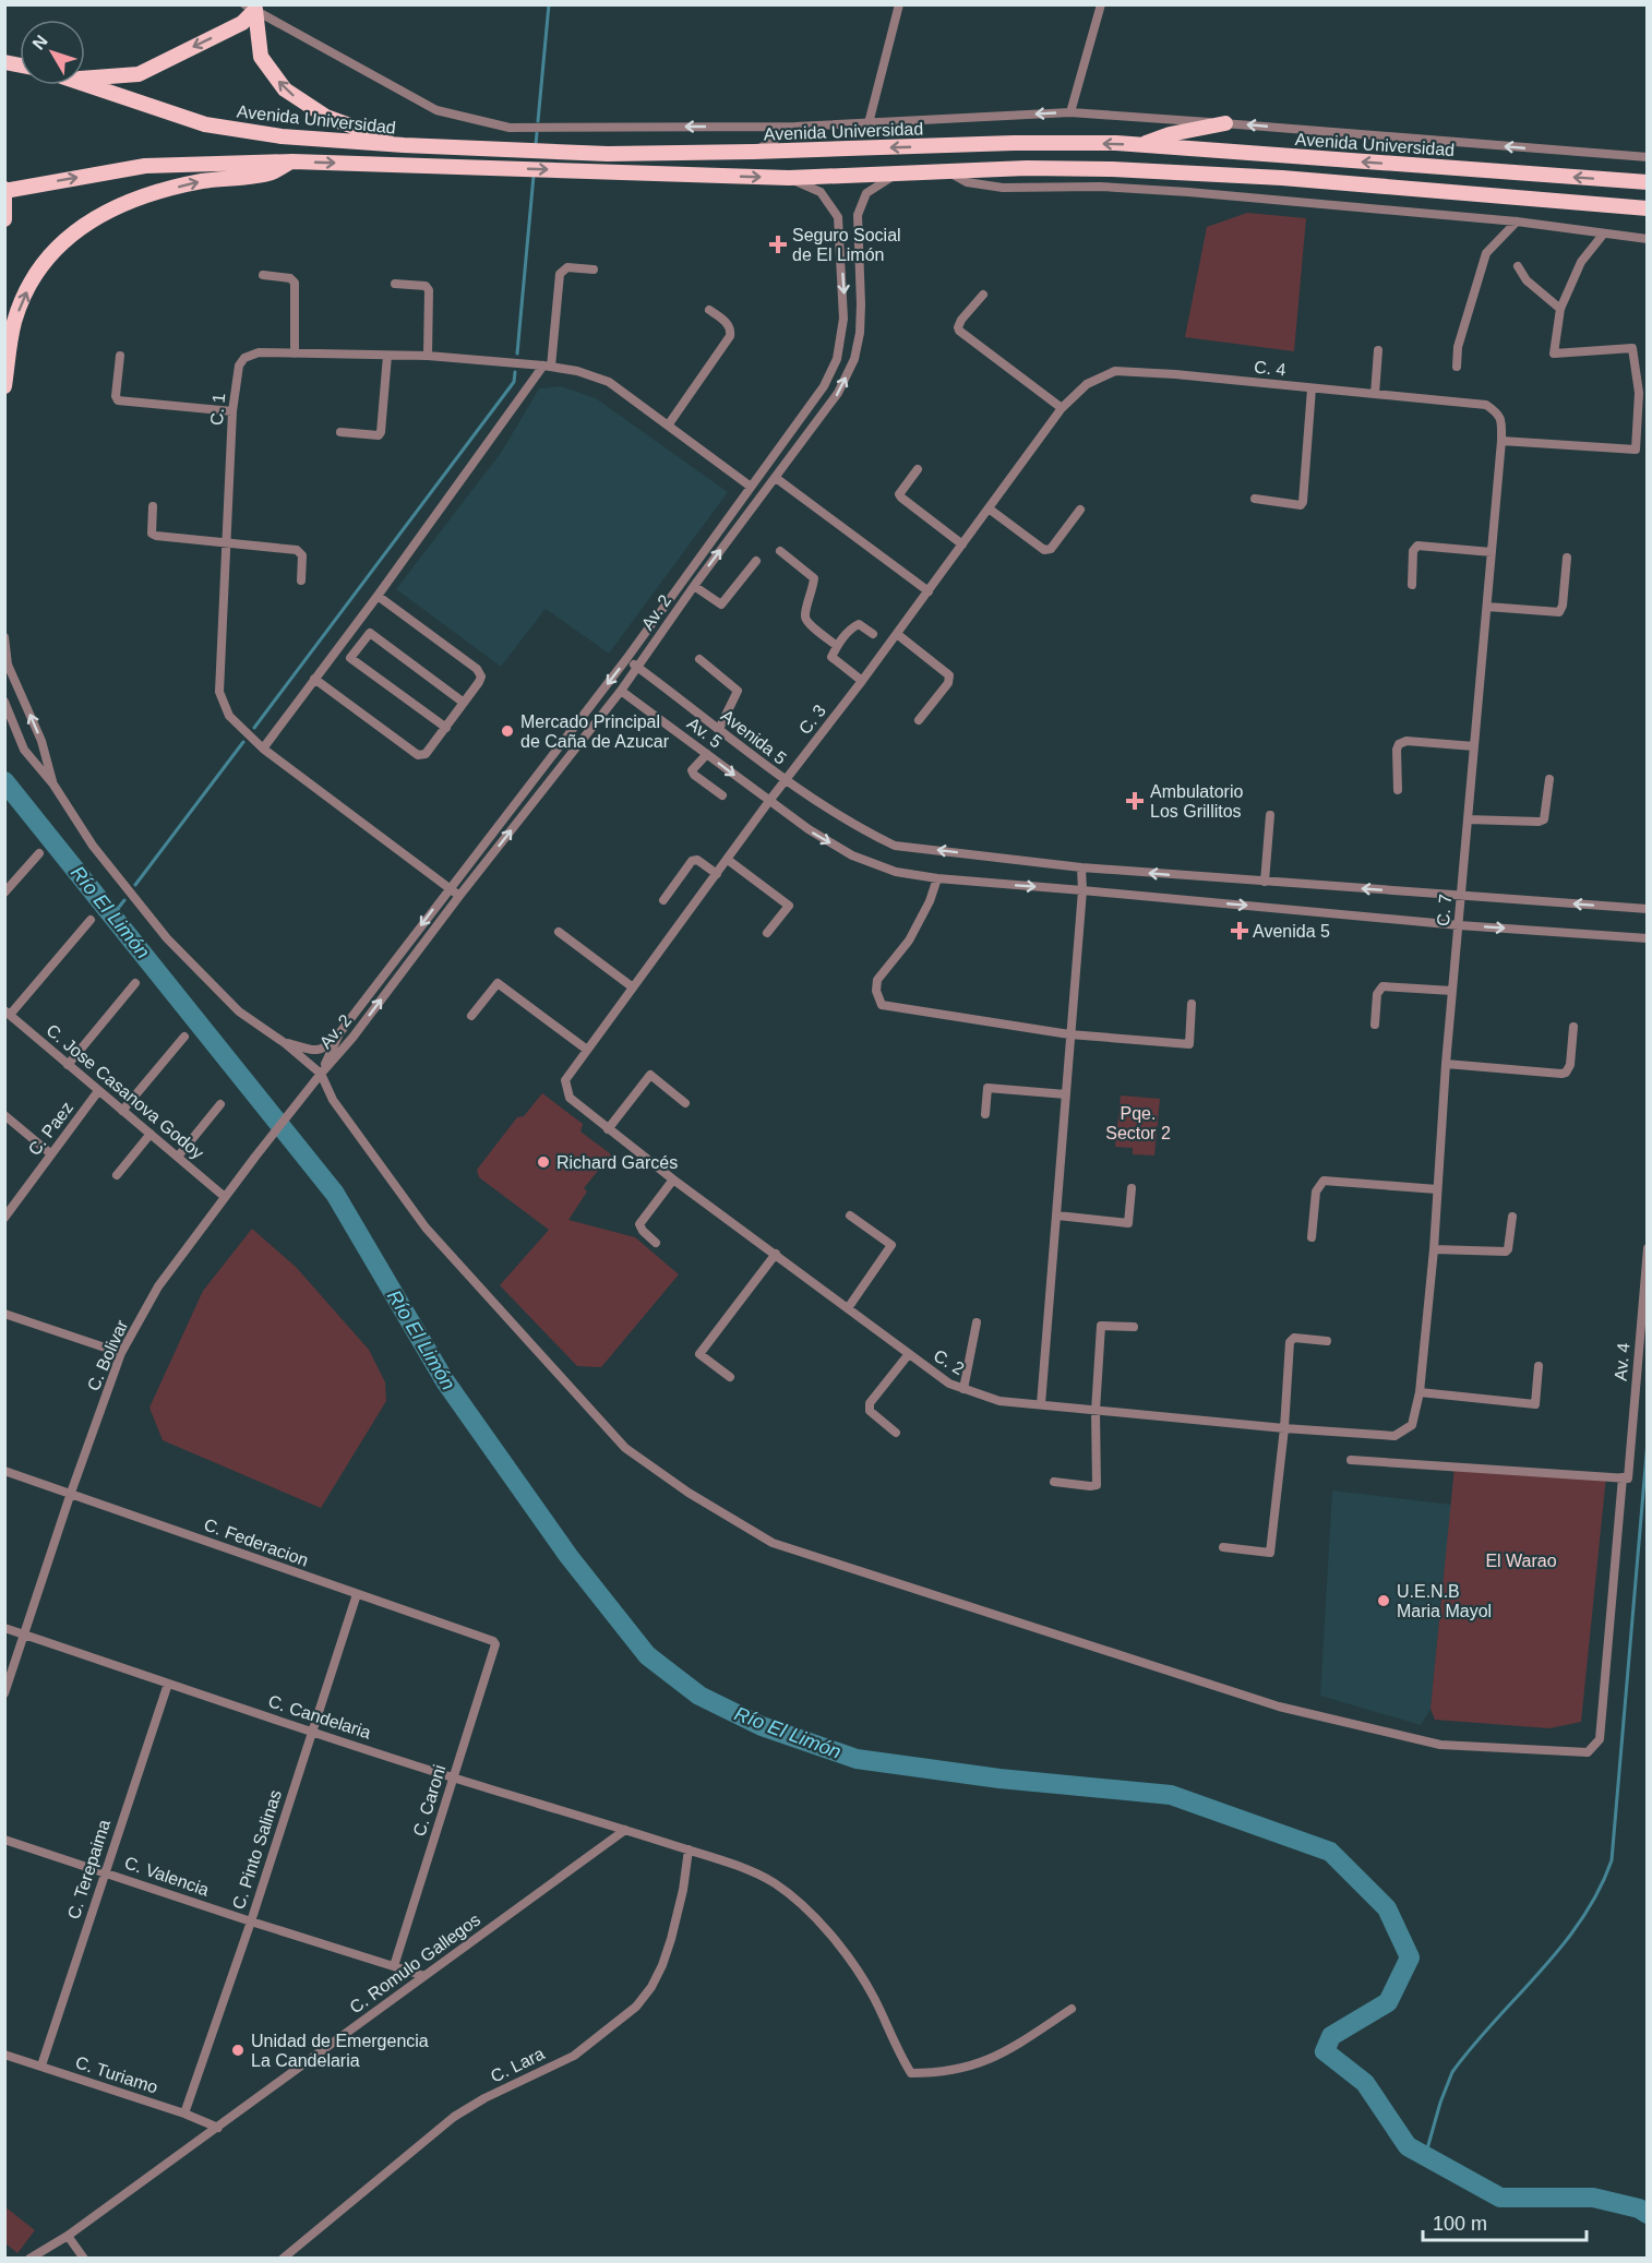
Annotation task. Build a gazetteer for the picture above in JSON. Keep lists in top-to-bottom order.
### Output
{
  "streets": {
    "main road": ["Avenida Universidad"],
    "street": [
      "C. 4",
      "C. 1",
      "Av. 2",
      "C. 3",
      "Av. 5",
      "Avenida 5",
      "C. 7",
      "C. Jose Casanova Godoy",
      "C. Paez",
      "C. Bolivar",
      "C. 2",
      "Av. 4",
      "C. Federacion",
      "C. Candelaria",
      "C. Caroni",
      "C. Pinto Salinas",
      "C. Terepaima",
      "C. Valencia",
      "C. Romulo Gallegos",
      "C. Lara",
      "C. Turiamo"
    ]
  },
  "crossings": [
    ["C. 4", "C. 3"],
    ["C. 4", "C. 7"],
    ["C. 1", "Av. 2"],
    ["Av. 2", "Av. 5"],
    ["Av. 2", "Avenida 5"],
    ["Av. 2", "C. Bolivar"],
    ["Av. 2", "Av. 4"],
    ["C. 3", "Av. 5"],
    ["C. 3", "Avenida 5"],
    ["C. 3", "C. 2"],
    ["Avenida 5", "C. 7"],
    ["C. 7", "C. 2"],
    ["C. Jose Casanova Godoy", "C. Paez"],
    ["C. Jose Casanova Godoy", "C. Bolivar"],
    ["C. Bolivar", "Av. 4"],
    ["C. Bolivar", "C. Federacion"],
    ["C. Bolivar", "C. Candelaria"],
    ["C. Federacion", "C. Caroni"],
    ["C. Federacion", "C. Pinto Salinas"],
    ["C. Candelaria", "C. Caroni"],
    ["C. Candelaria", "C. Pinto Salinas"],
    ["C. Candelaria", "C. Terepaima"],
    ["C. Candelaria", "C. Romulo Gallegos"],
    ["C. Candelaria", "C. Lara"],
    ["C. Caroni", "C. Valencia"],
    ["C. Pinto Salinas", "C. Valencia"],
    ["C. Pinto Salinas", "C. Turiamo"],
    ["C. Terepaima", "C. Valencia"],
    ["C. Terepaima", "C. Turiamo"],
    ["C. Valencia", "C. Romulo Gallegos"],
    ["C. Romulo Gallegos", "C. Turiamo"]
  ],
  "one_way": ["Av. 5"],
  "water": ["Río El Limón"],
  "parks": ["Pqe. Sector 2", "El Warao"],
  "places": {
    "health": ["Seguro Social de El Limón", "Ambulatorio Los Grillitos", "Avenida 5"],
    "other": [
      "Mercado Principal de Caña de Azucar",
      "Richard Garcés",
      "U.E.N.B Maria Mayol",
      "Unidad de Emergencia La Candelaria"
    ]
  },
  "scale_bar": "100 m",
  "north": "top left"
}
